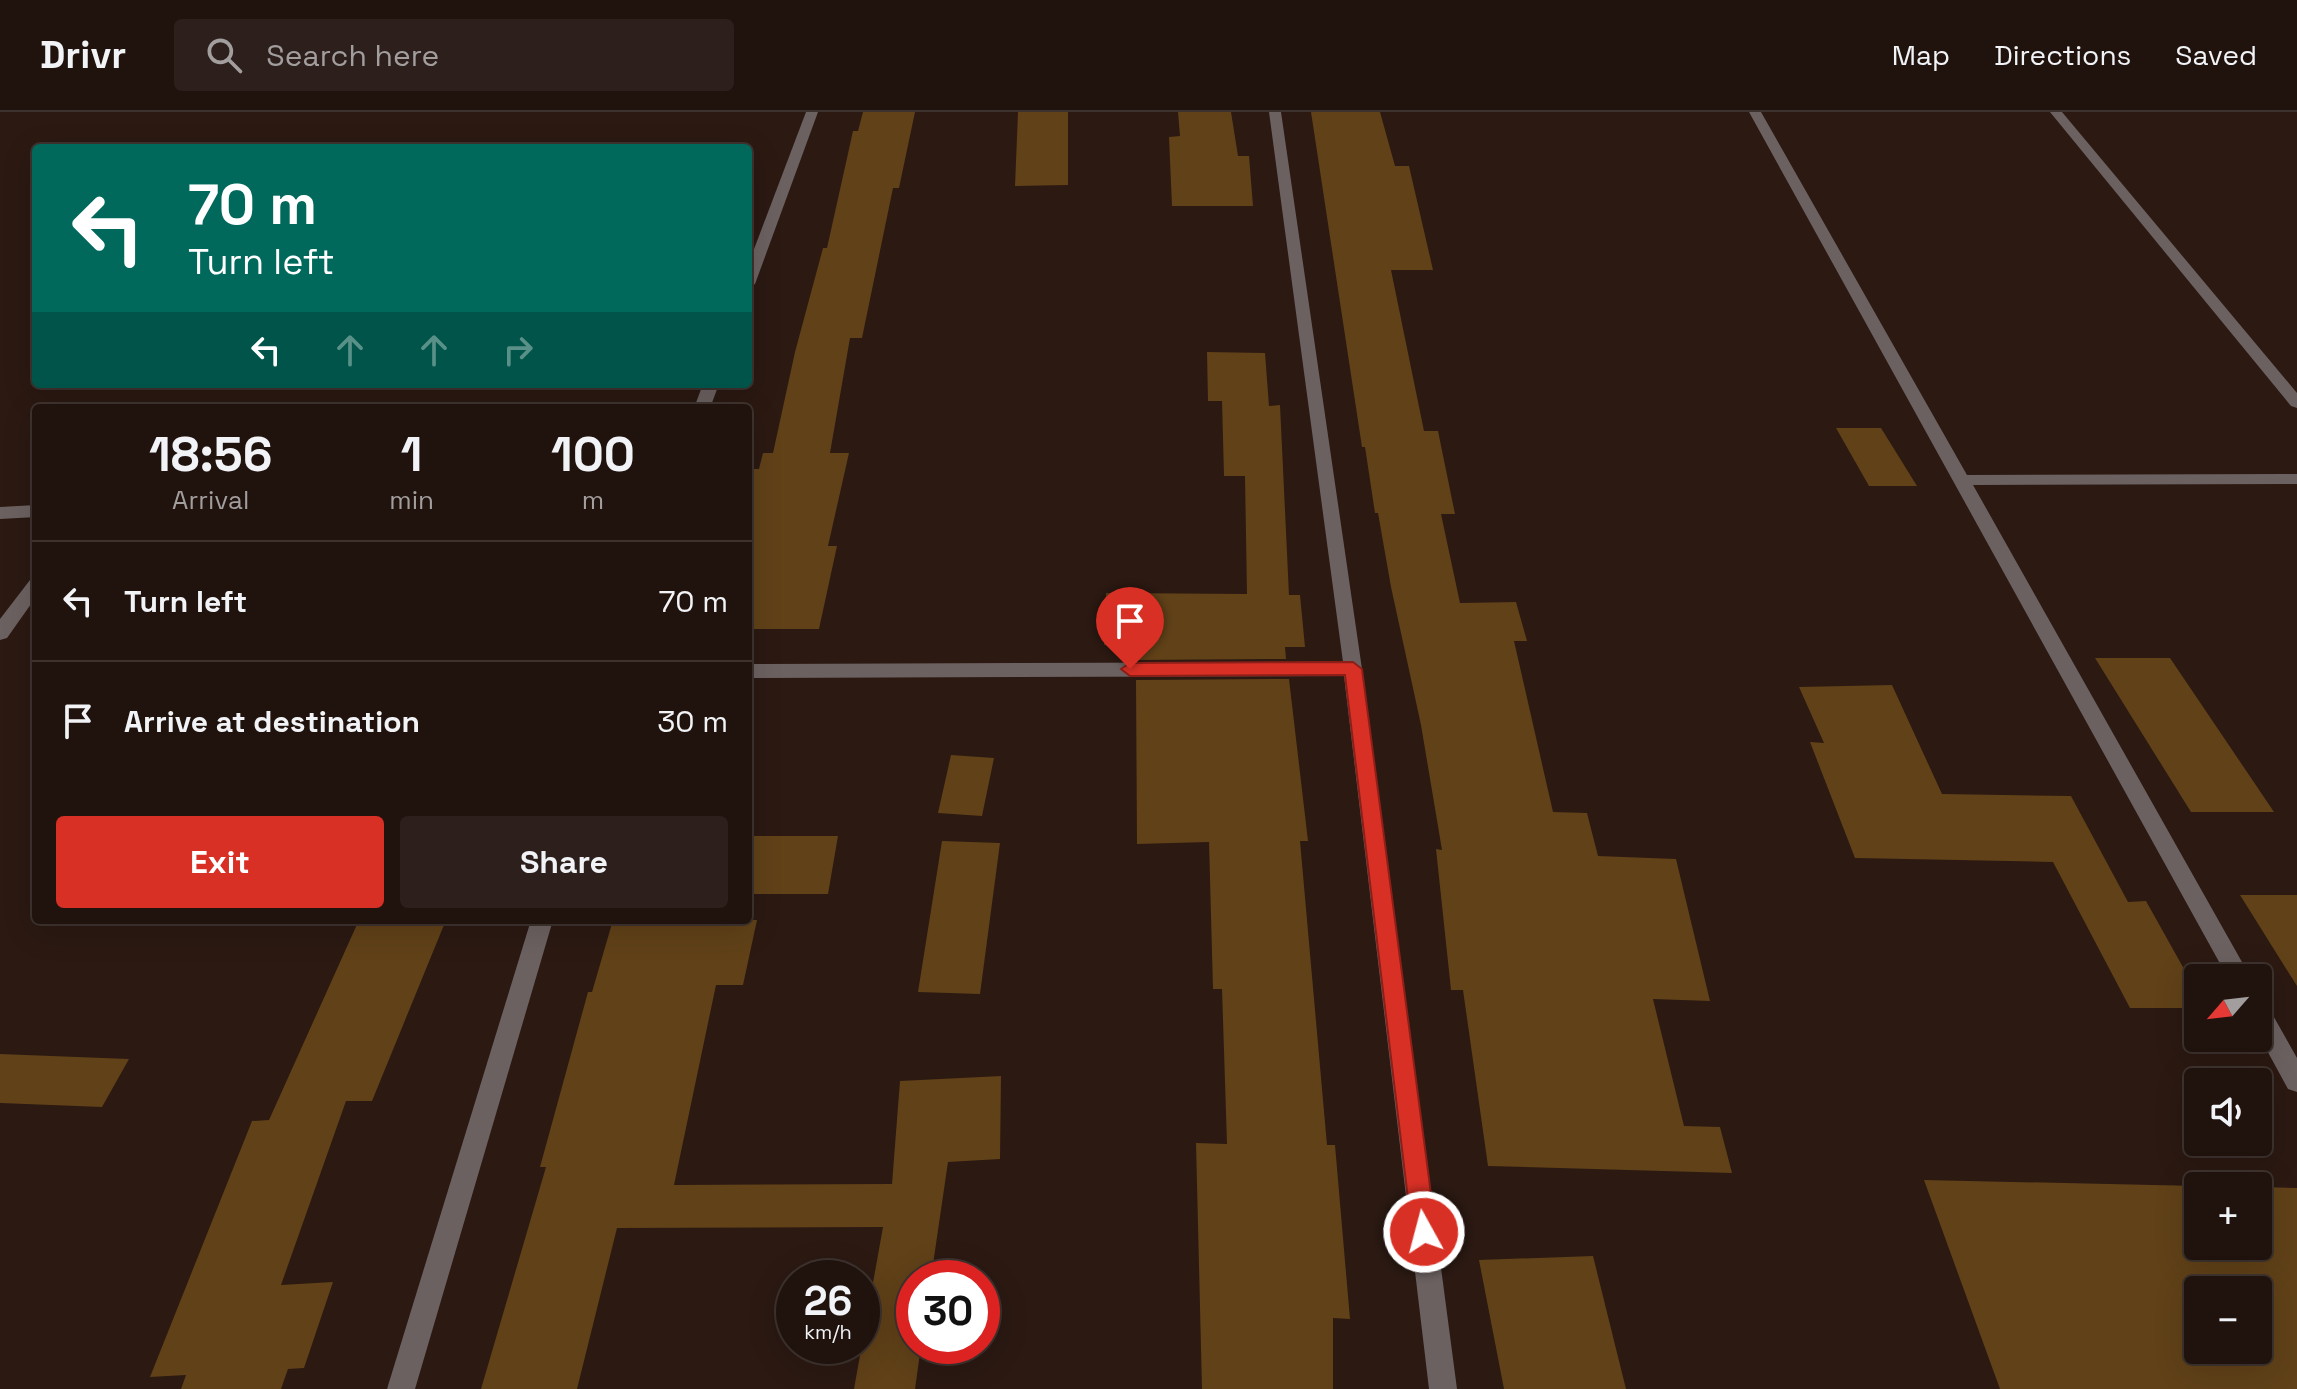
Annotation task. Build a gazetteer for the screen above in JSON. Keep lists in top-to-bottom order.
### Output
{
  "north": "bottom left",
  "page": {
    "header": "Drivr",
    "search": "Search here",
    "nav": ["Map", "Directions", "Saved"],
    "turn": ["70 m", "Turn left"],
    "eta": [
      "18:56",
      "Arrival",
      "1",
      "min",
      "100",
      "m"
    ],
    "list": [
      {
        "name": "Turn left",
        "value": "70 m"
      },
      {
        "name": "Arrive at destination",
        "value": "30 m"
      }
    ],
    "buttons": ["Exit", "Share"],
    "map_buttons": ["+", "−"],
    "speed": "26 km/h",
    "limit": "30"
  }
}
